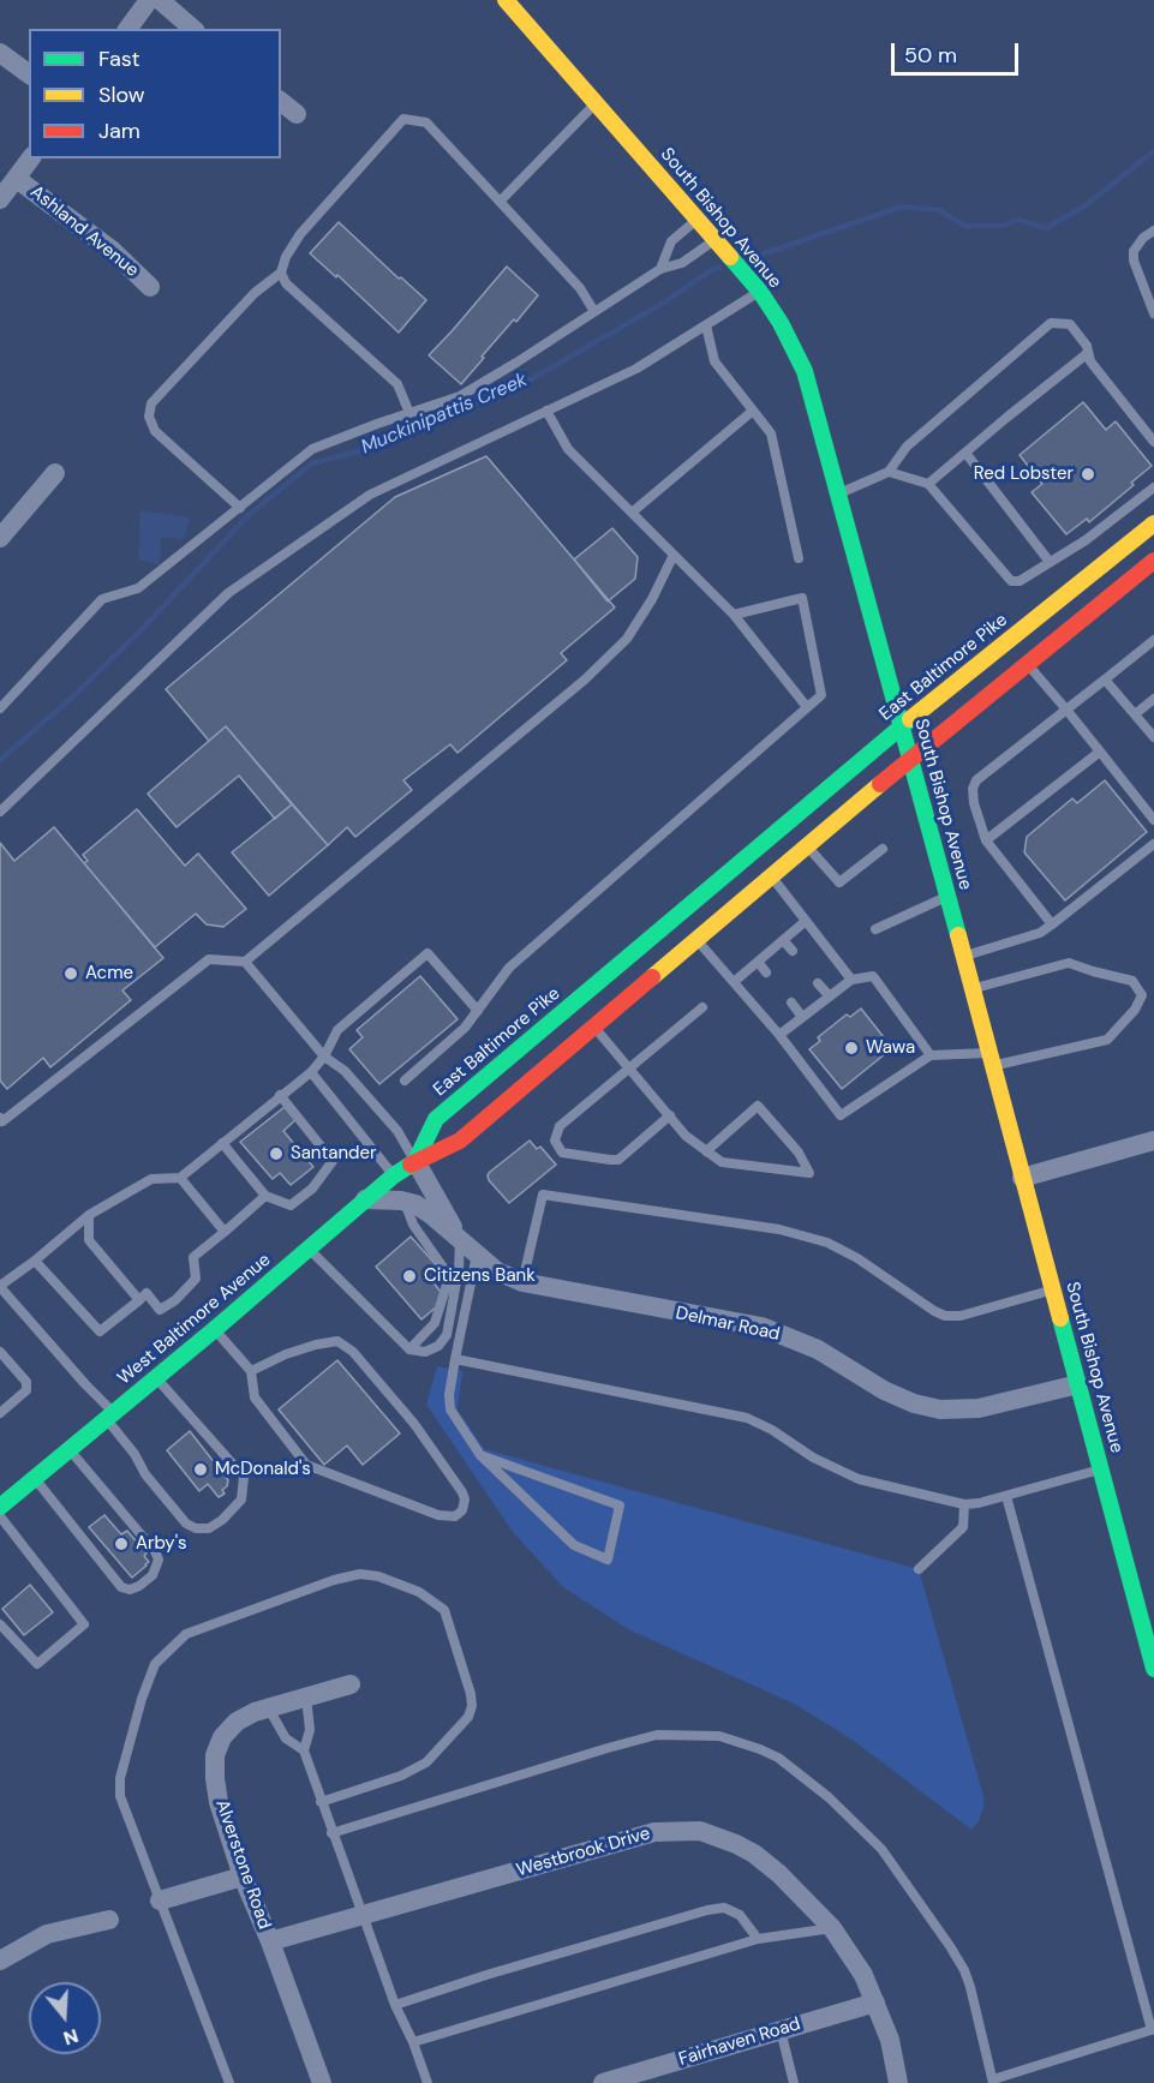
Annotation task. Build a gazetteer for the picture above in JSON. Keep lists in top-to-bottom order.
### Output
{
  "streets": {
    "main road": ["South Bishop Avenue", "East Baltimore Pike", "West Baltimore Avenue"],
    "street": [
      "Ashland Avenue",
      "Delmar Road",
      "Westbrook Drive",
      "Alverstone Road",
      "Fairhaven Road"
    ]
  },
  "crossings": [
    ["South Bishop Avenue", "East Baltimore Pike"],
    ["South Bishop Avenue", "Delmar Road"],
    ["East Baltimore Pike", "West Baltimore Avenue"],
    ["East Baltimore Pike", "Delmar Road"],
    ["West Baltimore Avenue", "Delmar Road"],
    ["Westbrook Drive", "Alverstone Road"],
    ["Westbrook Drive", "Fairhaven Road"]
  ],
  "water": ["Muckinipattis Creek"],
  "places": [
    "Red Lobster",
    "Acme",
    "Wawa",
    "Santander",
    "Citizens Bank",
    "McDonald's",
    "Arby's"
  ],
  "legend": ["Fast", "Slow", "Jam"],
  "scale_bar": "50 m",
  "north": "bottom"
}
